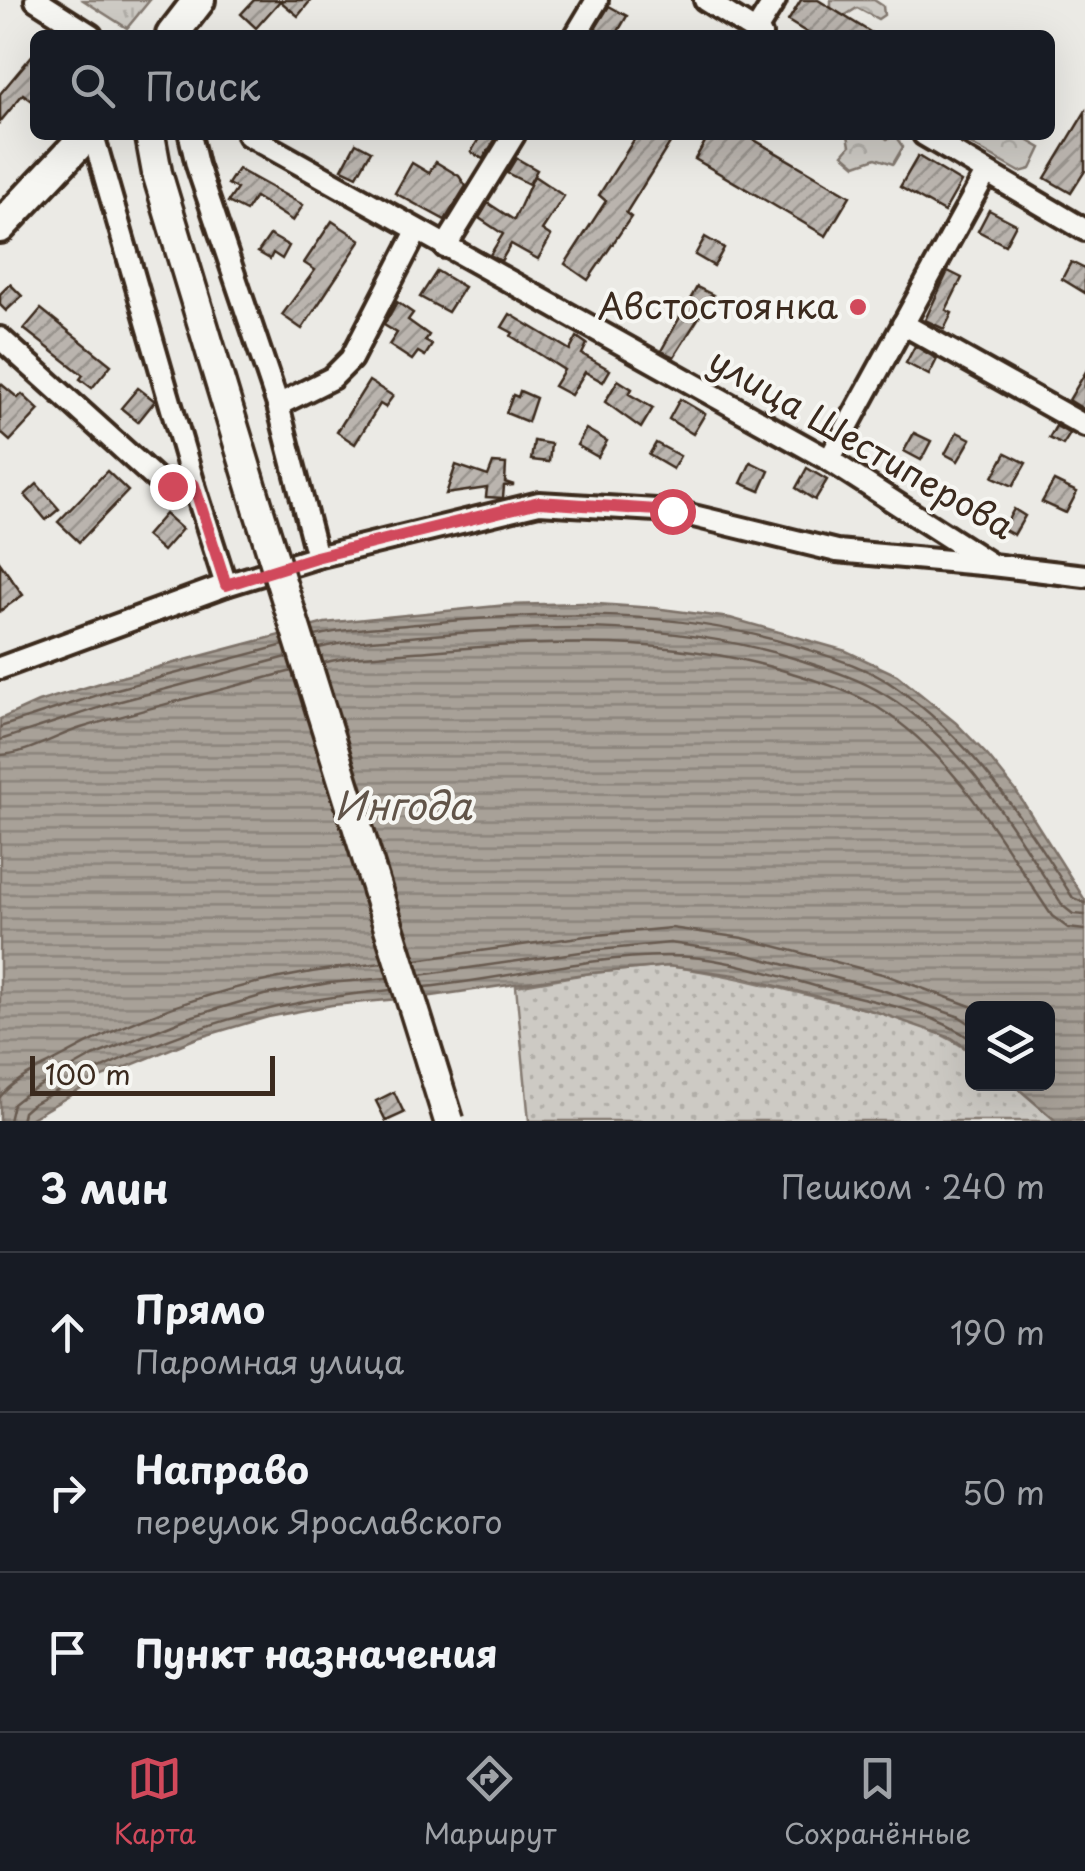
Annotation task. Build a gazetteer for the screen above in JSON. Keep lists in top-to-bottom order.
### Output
{
  "streets": {
    "street": ["улица Шестиперова"]
  },
  "water": ["Ингода"],
  "places": ["Австостоянка"],
  "scale_bar": "100 m",
  "page": {
    "search": "Поиск",
    "scale": "100 m",
    "heading": ["3 мин", "Пешком · 240 m"],
    "list": [
      ["Прямо", "Паромная улица", "190 m"],
      ["Направо", "переулок Ярославского", "50 m"],
      "Пункт назначения"
    ],
    "nav": ["Карта", "Маршрут", "Сохранённые"]
  }
}
